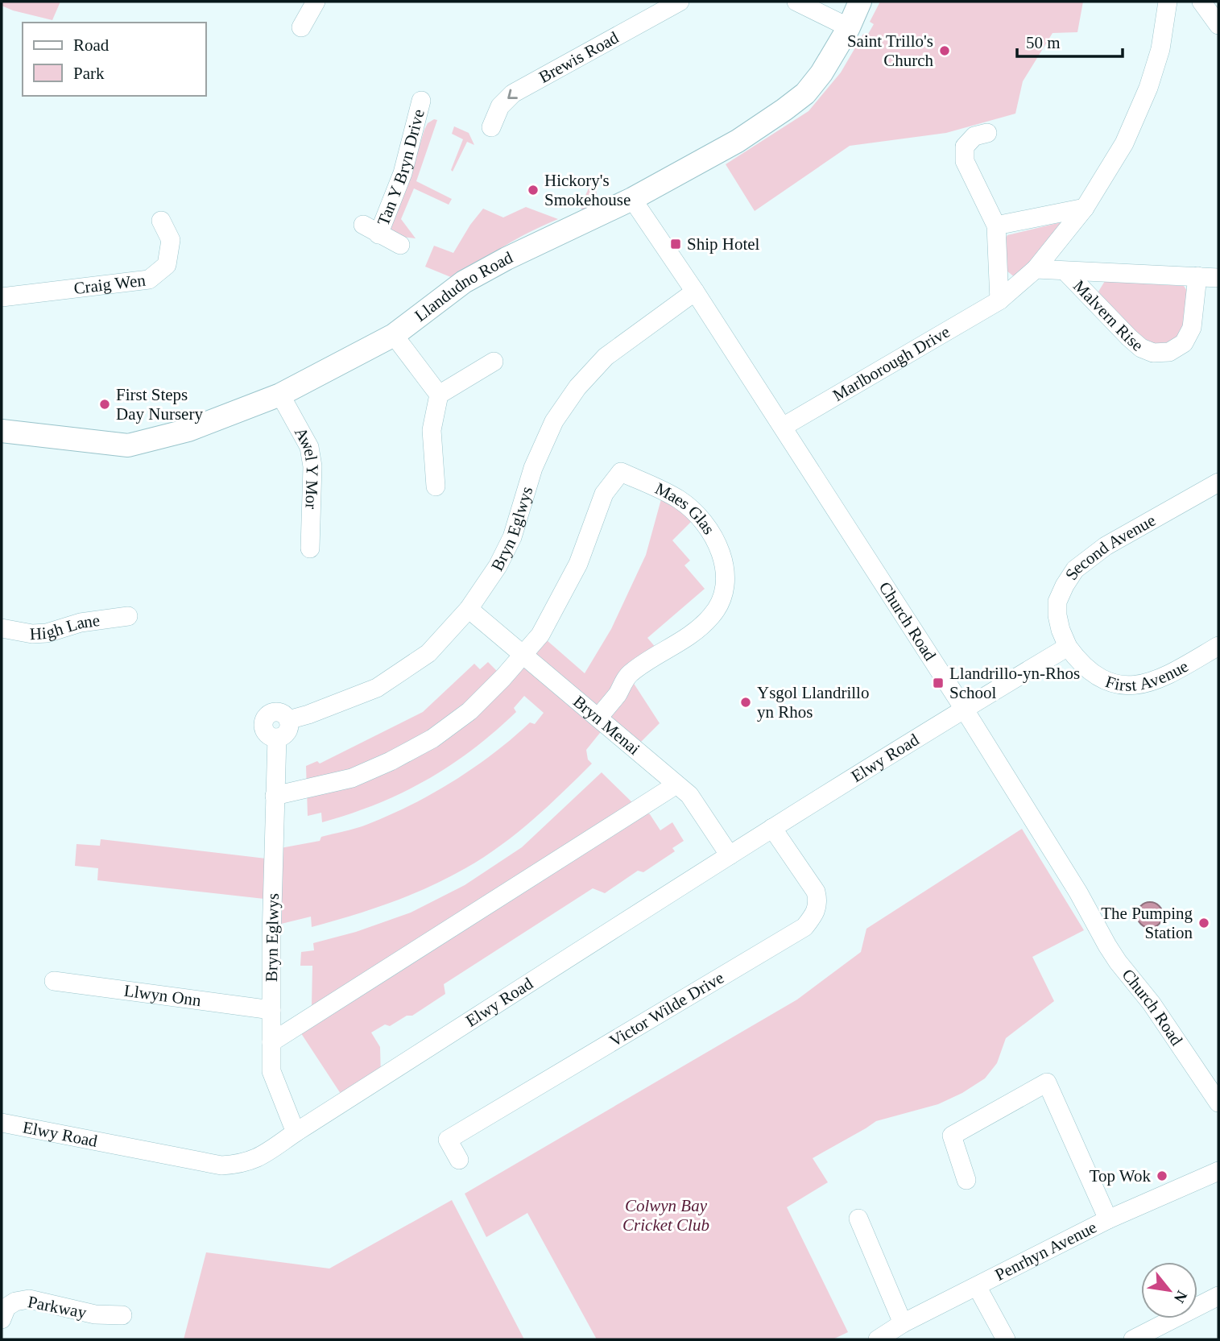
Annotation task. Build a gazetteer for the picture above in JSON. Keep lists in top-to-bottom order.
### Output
{
  "streets": {
    "main road": ["Llandudno Road"],
    "street": [
      "Brewis Road",
      "Tan Y Bryn Drive",
      "Craig Wen",
      "Malvern Rise",
      "Marlborough Drive",
      "Awel Y Mor",
      "Maes Glas",
      "Bryn Eglwys",
      "Second Avenue",
      "Church Road",
      "High Lane",
      "First Avenue",
      "Bryn Menai",
      "Elwy Road",
      "Llwyn Onn",
      "Victor Wilde Drive",
      "Penrhyn Avenue",
      "Parkway"
    ]
  },
  "crossings": [
    ["Llandudno Road", "Awel Y Mor"],
    ["Llandudno Road", "Church Road"],
    ["Malvern Rise", "Marlborough Drive"],
    ["Marlborough Drive", "Church Road"],
    ["Maes Glas", "Bryn Menai"],
    ["Bryn Eglwys", "Church Road"],
    ["Bryn Eglwys", "Bryn Menai"],
    ["Bryn Eglwys", "Elwy Road"],
    ["Bryn Eglwys", "Llwyn Onn"],
    ["Second Avenue", "First Avenue"],
    ["Church Road", "Elwy Road"],
    ["Bryn Menai", "Elwy Road"],
    ["Elwy Road", "Victor Wilde Drive"]
  ],
  "one_way": ["Brewis Road"],
  "parks": ["Colwyn Bay Cricket Club"],
  "places": {
    "other": [
      "Saint Trillo's Church",
      "Hickory's Smokehouse",
      "First Steps Day Nursery",
      "Ysgol Llandrillo yn Rhos",
      "The Pumping Station",
      "Top Wok"
    ],
    "transit": ["Ship Hotel", "Llandrillo-yn-Rhos School"]
  },
  "legend": ["Road", "Park"],
  "scale_bar": "50 m",
  "north": "bottom right"
}
